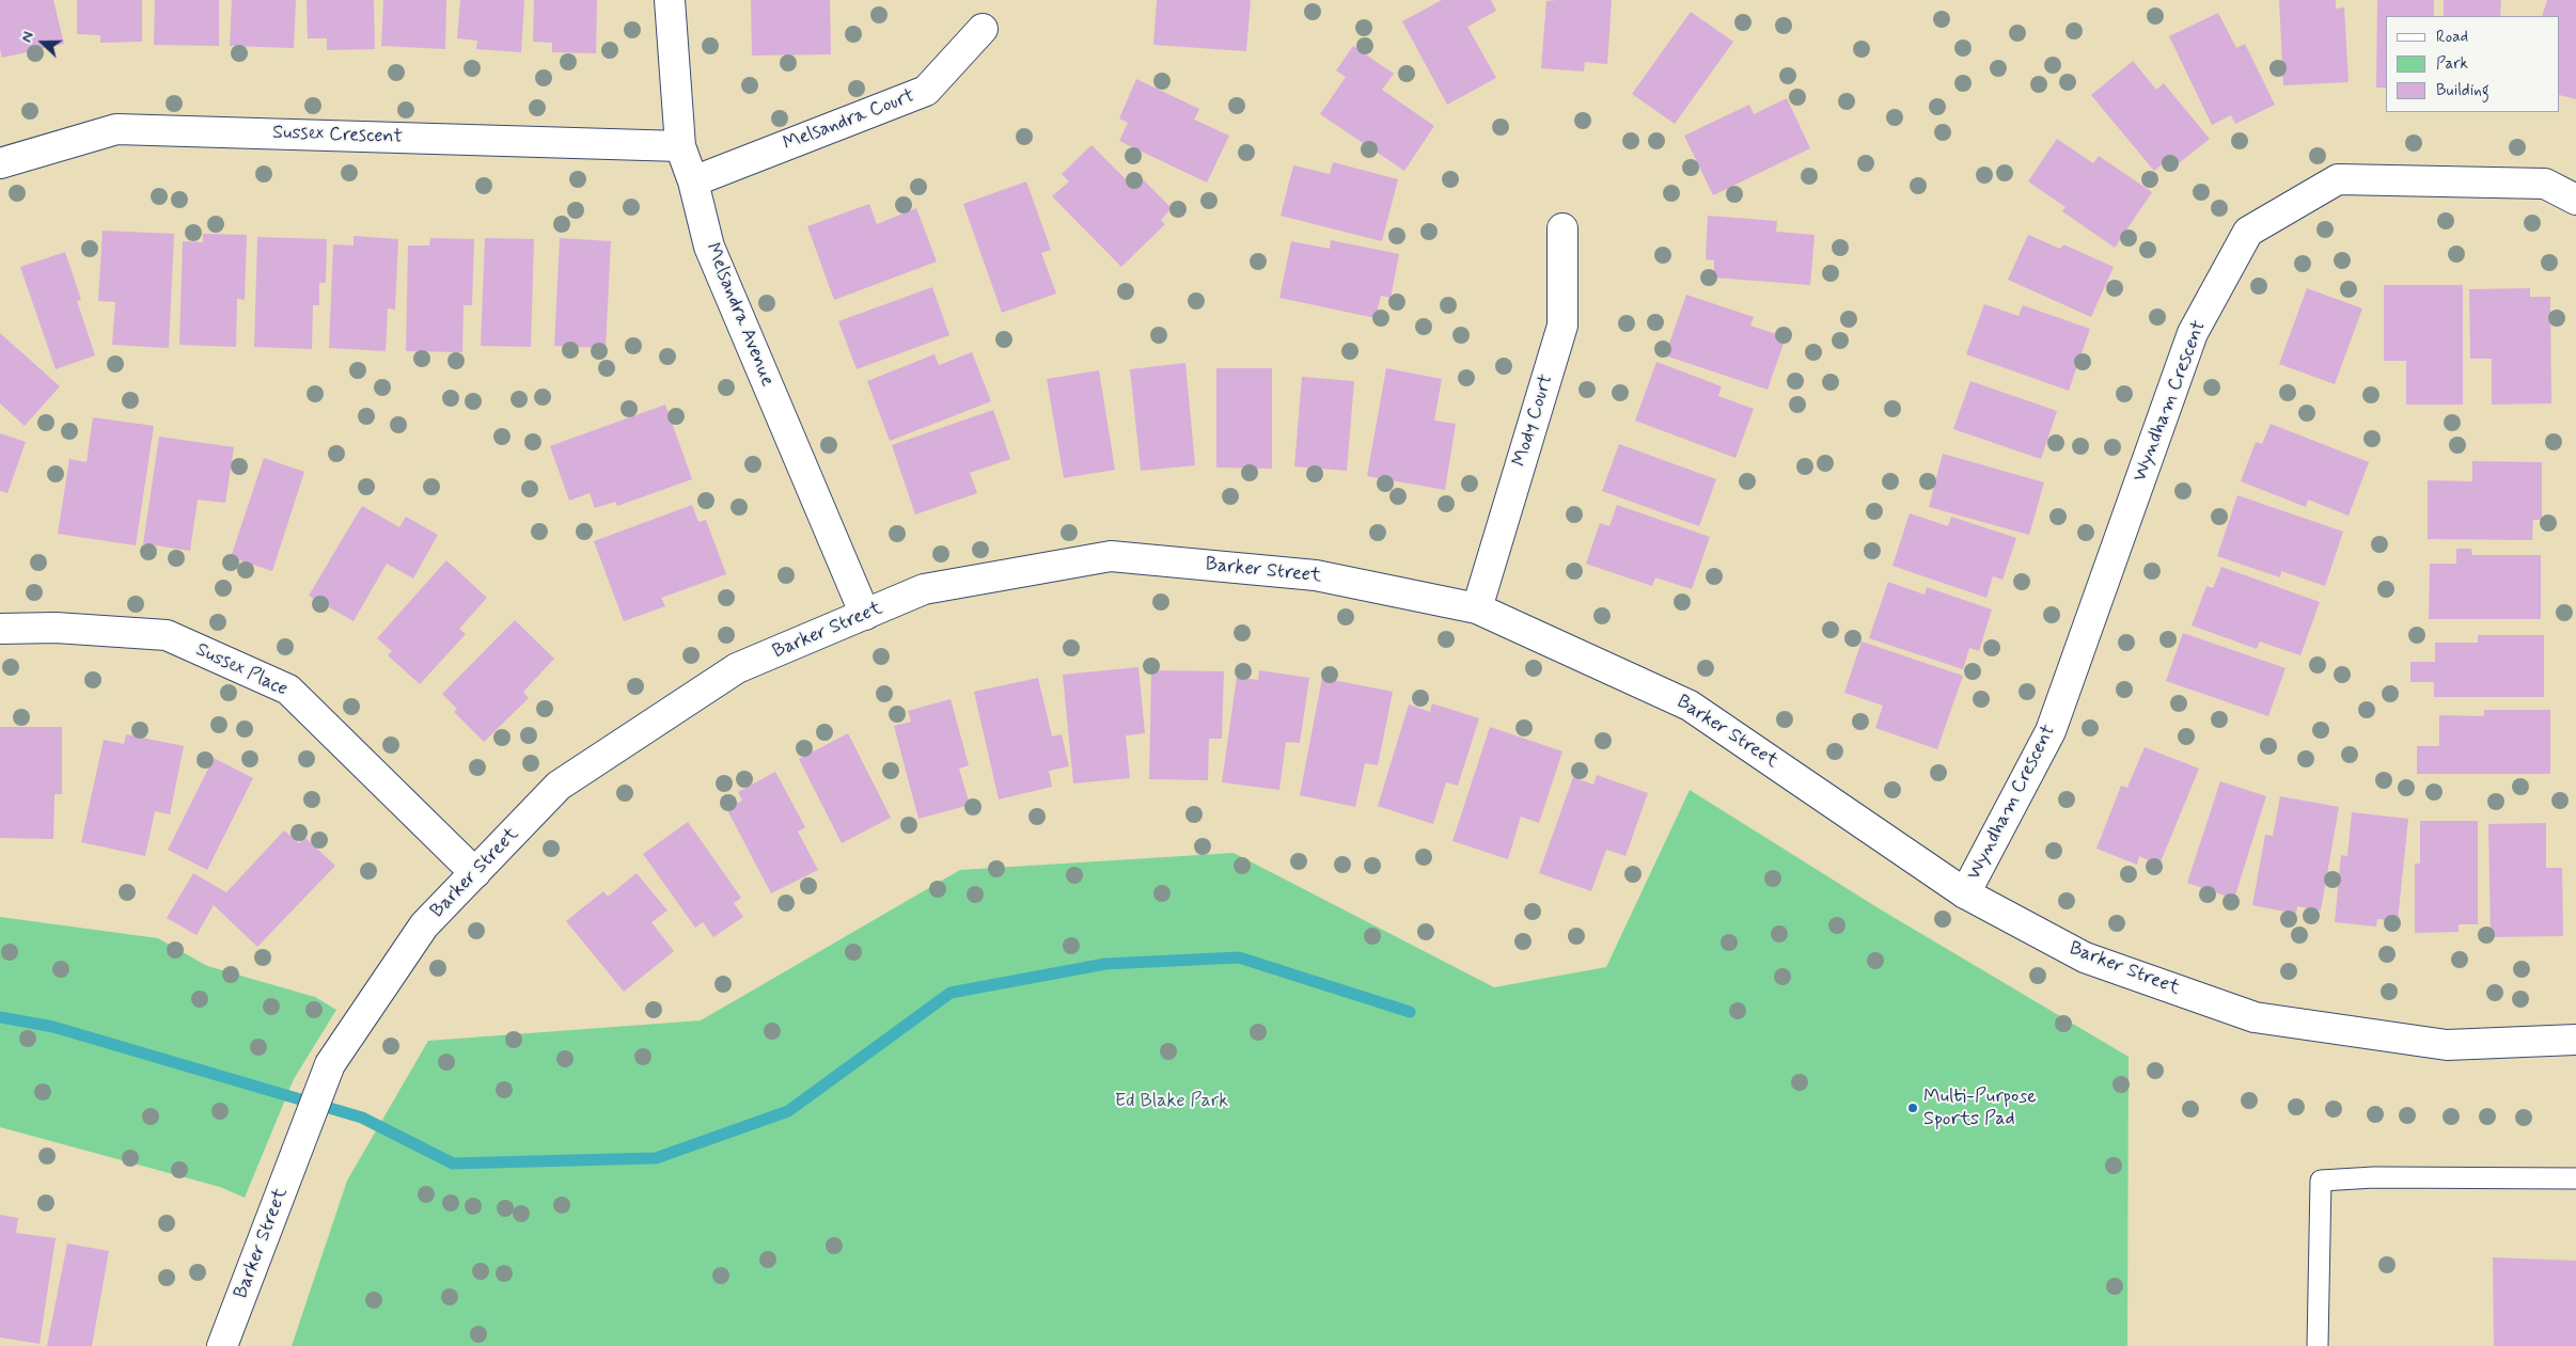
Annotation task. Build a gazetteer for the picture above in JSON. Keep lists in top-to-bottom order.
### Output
{
  "streets": {
    "street": [
      "Melsandra Court",
      "Sussex Crescent",
      "Melsandra Avenue",
      "Wyndham Crescent",
      "Mody Court",
      "Barker Street",
      "Sussex Place"
    ]
  },
  "crossings": [
    ["Melsandra Court", "Melsandra Avenue"],
    ["Sussex Crescent", "Melsandra Avenue"],
    ["Melsandra Avenue", "Barker Street"],
    ["Wyndham Crescent", "Barker Street"],
    ["Mody Court", "Barker Street"],
    ["Barker Street", "Sussex Place"]
  ],
  "parks": ["Ed Blake Park"],
  "places": ["Multi-Purpose Sports Pad"],
  "legend": ["Road", "Park", "Building"],
  "north": "left"
}
